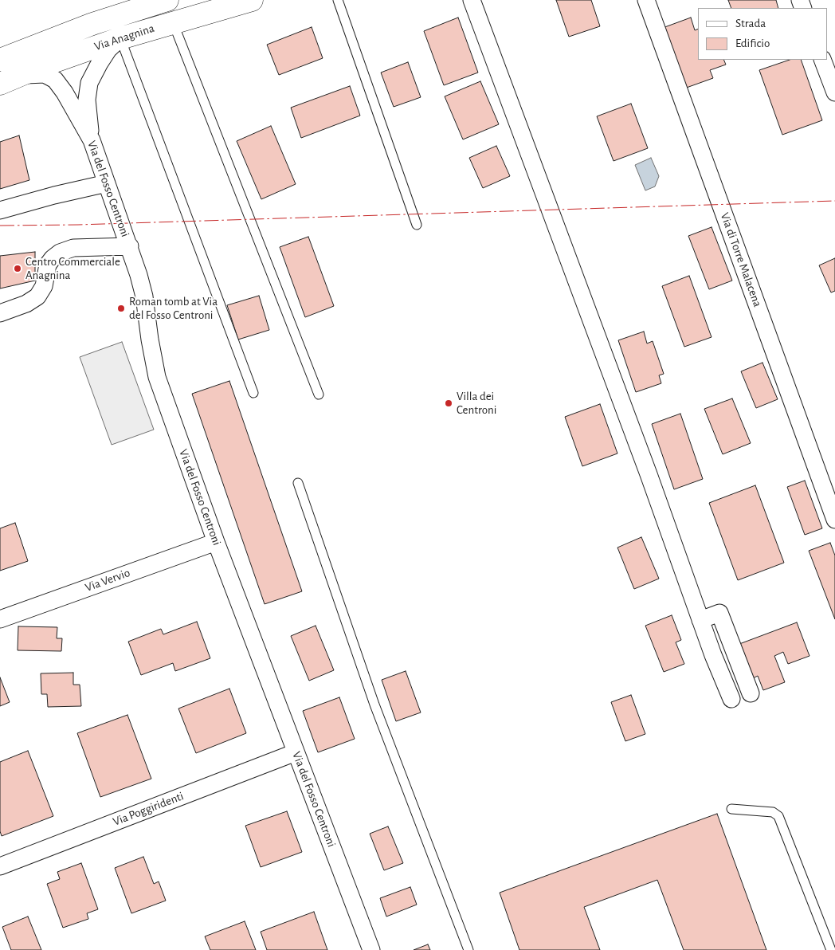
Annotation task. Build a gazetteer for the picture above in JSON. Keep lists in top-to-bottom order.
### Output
{
  "streets": {
    "main road": ["Via Anagnina"],
    "street": [
      "Via del Fosso Centroni",
      "Via di Torre Malacena",
      "Via Vervio",
      "Via Poggiridenti"
    ]
  },
  "crossings": [
    ["Via Anagnina", "Via del Fosso Centroni"],
    ["Via del Fosso Centroni", "Via Vervio"],
    ["Via del Fosso Centroni", "Via Poggiridenti"]
  ],
  "places": ["Centro Commerciale Anagnina", "Roman tomb at Via del Fosso Centroni", "Villa dei Centroni"],
  "legend": ["Strada", "Edificio"]
}
